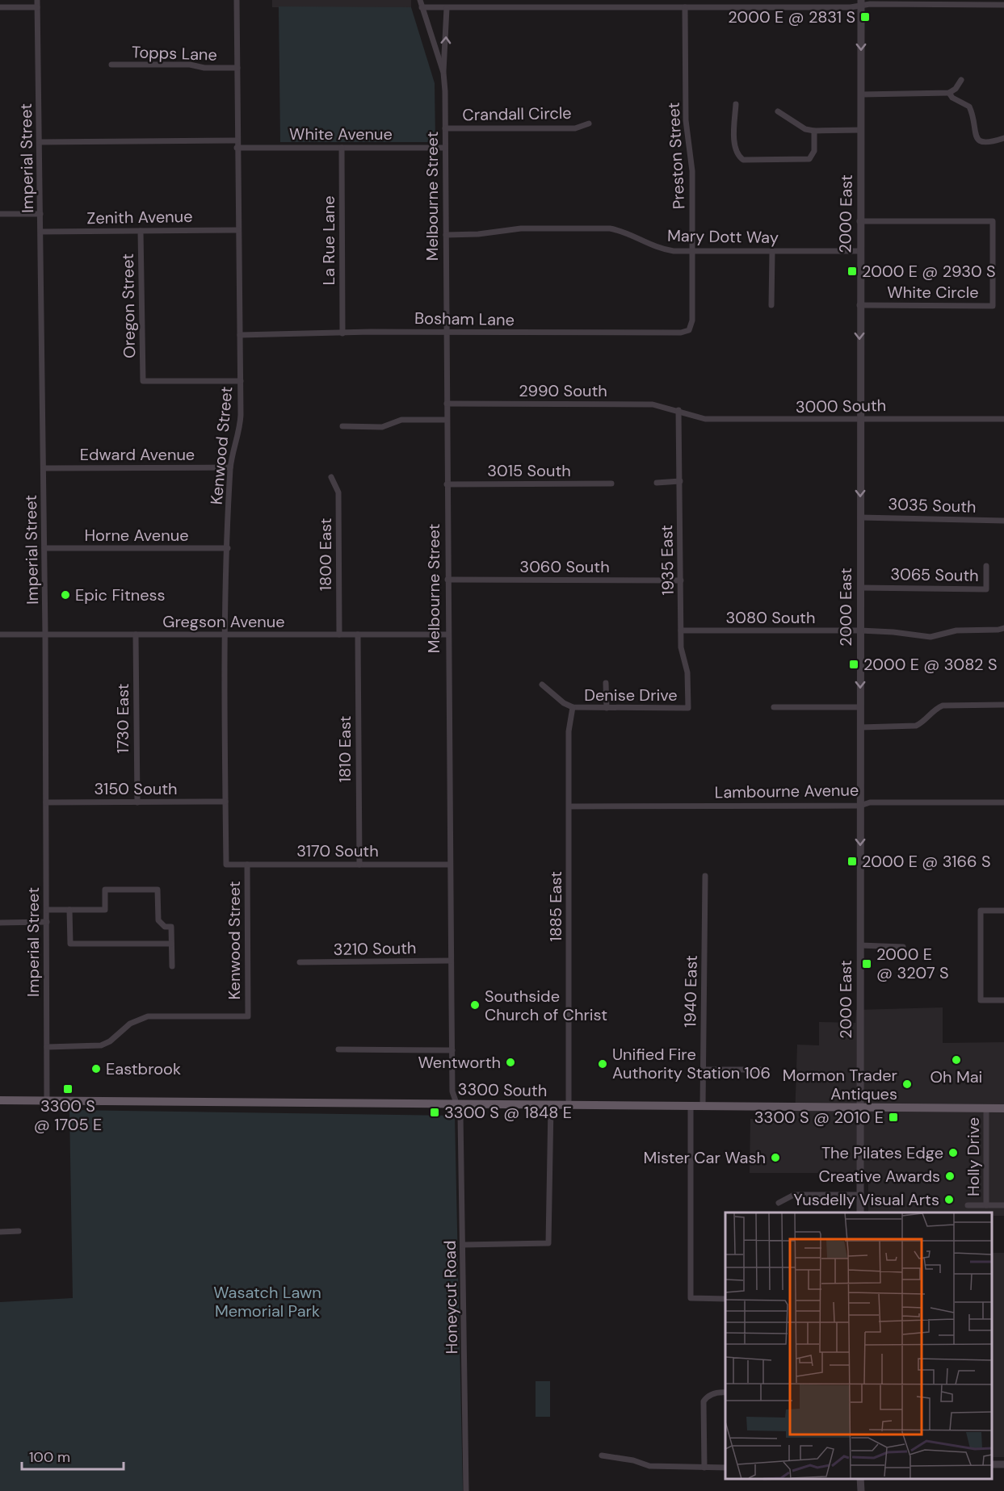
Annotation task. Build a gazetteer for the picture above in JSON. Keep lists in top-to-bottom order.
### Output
{
  "streets": {
    "main road": ["3300 South"],
    "street": [
      "Topps Lane",
      "Crandall Circle",
      "White Avenue",
      "Preston Street",
      "Imperial Street",
      "Melbourne Street",
      "2000 East",
      "Zenith Avenue",
      "Mary Dott Way",
      "La Rue Lane",
      "White Circle",
      "Oregon Street",
      "Bosham Lane",
      "2990 South",
      "3000 South",
      "Kenwood Street",
      "Edward Avenue",
      "3015 South",
      "3035 South",
      "Horne Avenue",
      "1800 East",
      "1935 East",
      "3060 South",
      "3065 South",
      "3080 South",
      "Gregson Avenue",
      "Denise Drive",
      "1730 East",
      "1810 East",
      "3150 South",
      "Lambourne Avenue",
      "3170 South",
      "1885 East",
      "3210 South",
      "1940 East",
      "Holly Drive",
      "Honeycut Road"
    ]
  },
  "crossings": [
    ["Topps Lane", "Kenwood Street"],
    ["Crandall Circle", "Melbourne Street"],
    ["White Avenue", "Melbourne Street"],
    ["White Avenue", "La Rue Lane"],
    ["White Avenue", "Kenwood Street"],
    ["Preston Street", "Mary Dott Way"],
    ["Preston Street", "Bosham Lane"],
    ["Imperial Street", "Zenith Avenue"],
    ["Imperial Street", "Kenwood Street"],
    ["Imperial Street", "Edward Avenue"],
    ["Imperial Street", "Horne Avenue"],
    ["Imperial Street", "Gregson Avenue"],
    ["Imperial Street", "3150 South"],
    ["Imperial Street", "3300 South"],
    ["Melbourne Street", "Mary Dott Way"],
    ["Melbourne Street", "Bosham Lane"],
    ["Melbourne Street", "2990 South"],
    ["Melbourne Street", "3015 South"],
    ["Melbourne Street", "3060 South"],
    ["Melbourne Street", "Gregson Avenue"],
    ["Melbourne Street", "3170 South"],
    ["Melbourne Street", "3210 South"],
    ["Melbourne Street", "3300 South"],
    ["Melbourne Street", "Honeycut Road"],
    ["2000 East", "Mary Dott Way"],
    ["2000 East", "White Circle"],
    ["2000 East", "3000 South"],
    ["2000 East", "3035 South"],
    ["2000 East", "3065 South"],
    ["2000 East", "3080 South"],
    ["2000 East", "Lambourne Avenue"],
    ["2000 East", "3300 South"],
    ["Zenith Avenue", "Oregon Street"],
    ["Zenith Avenue", "Kenwood Street"],
    ["La Rue Lane", "Bosham Lane"],
    ["Oregon Street", "Kenwood Street"],
    ["Bosham Lane", "Kenwood Street"],
    ["2990 South", "3000 South"],
    ["2990 South", "1935 East"],
    ["3000 South", "1935 East"],
    ["Kenwood Street", "Edward Avenue"],
    ["Kenwood Street", "Horne Avenue"],
    ["Kenwood Street", "Gregson Avenue"],
    ["Kenwood Street", "3150 South"],
    ["Kenwood Street", "3170 South"],
    ["1800 East", "Gregson Avenue"],
    ["1935 East", "3060 South"],
    ["1935 East", "3080 South"],
    ["1935 East", "Denise Drive"],
    ["Gregson Avenue", "1730 East"],
    ["Gregson Avenue", "1810 East"],
    ["Denise Drive", "1885 East"],
    ["1730 East", "3150 South"],
    ["1810 East", "3170 South"],
    ["Lambourne Avenue", "1885 East"],
    ["1885 East", "3300 South"],
    ["1940 East", "3300 South"],
    ["3300 South", "Holly Drive"],
    ["3300 South", "Honeycut Road"]
  ],
  "one_way": ["2000 East"],
  "parks": ["Wasatch Lawn Memorial Park"],
  "places": {
    "transit": [
      "2000 E @ 2831 S",
      "2000 E @ 2930 S",
      "2000 E @ 3082 S",
      "2000 E @ 3166 S",
      "2000 E @ 3207 S",
      "3300 S @ 1705 E",
      "3300 S @ 1848 E",
      "3300 S @ 2010 E"
    ],
    "other": [
      "Epic Fitness",
      "Southside Church of Christ",
      "Oh Mai",
      "Wentworth",
      "Unified Fire Authority Station 106",
      "Eastbrook",
      "Mormon Trader Antiques",
      "The Pilates Edge",
      "Mister Car Wash",
      "Creative Awards",
      "Yusdelly Visual Arts"
    ]
  },
  "scale_bar": "100 m"
}
